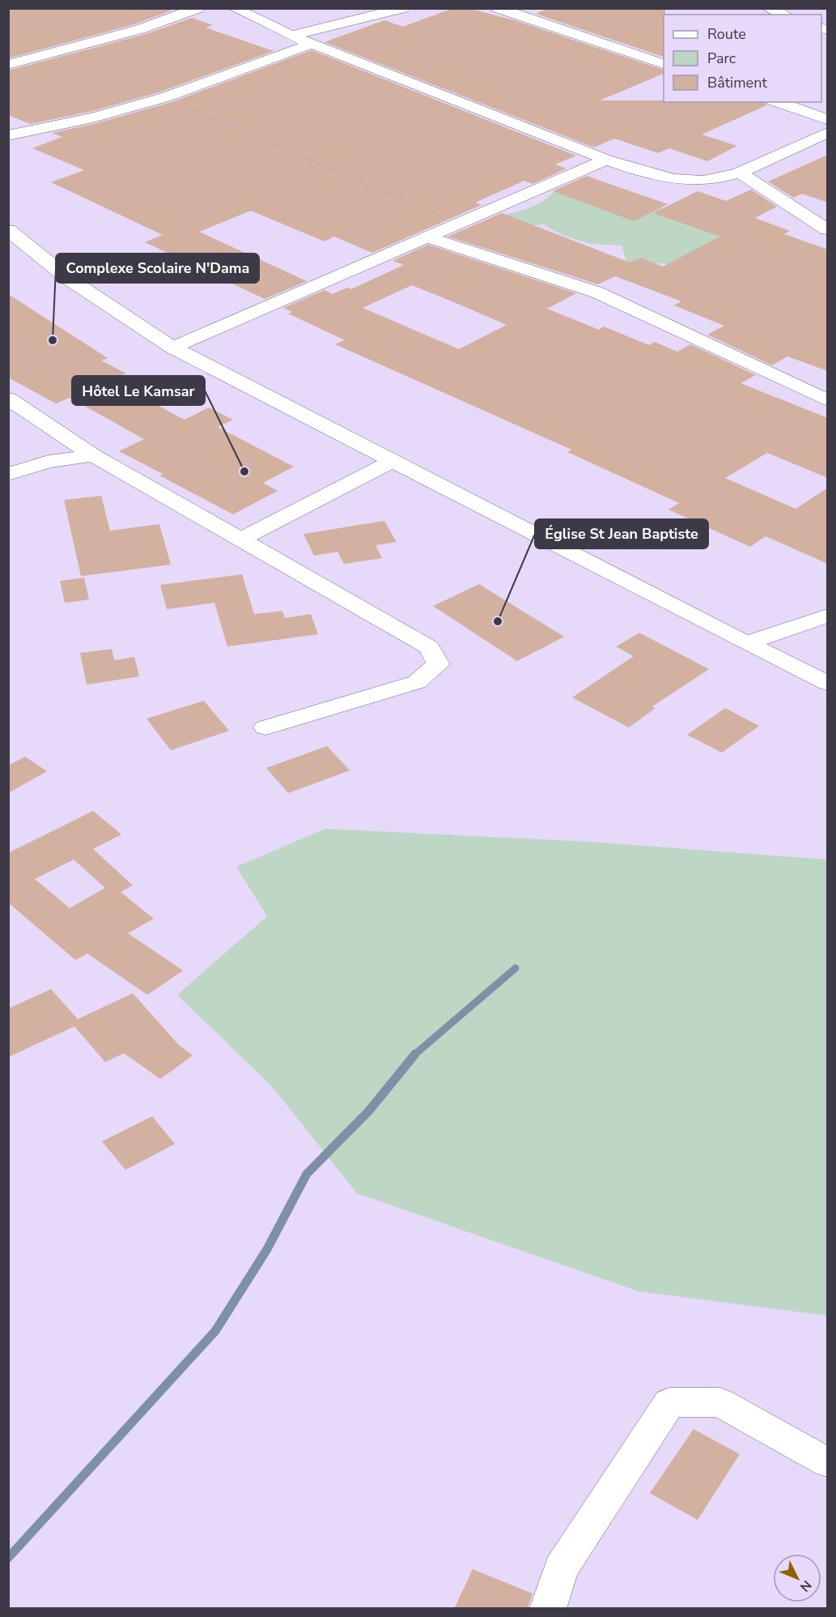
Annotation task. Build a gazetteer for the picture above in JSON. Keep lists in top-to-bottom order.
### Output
{
  "places": ["Complexe Scolaire N'Dama", "Hôtel Le Kamsar", "Église St Jean Baptiste"],
  "legend": ["Route", "Parc", "Bâtiment"],
  "north": "bottom right"
}
